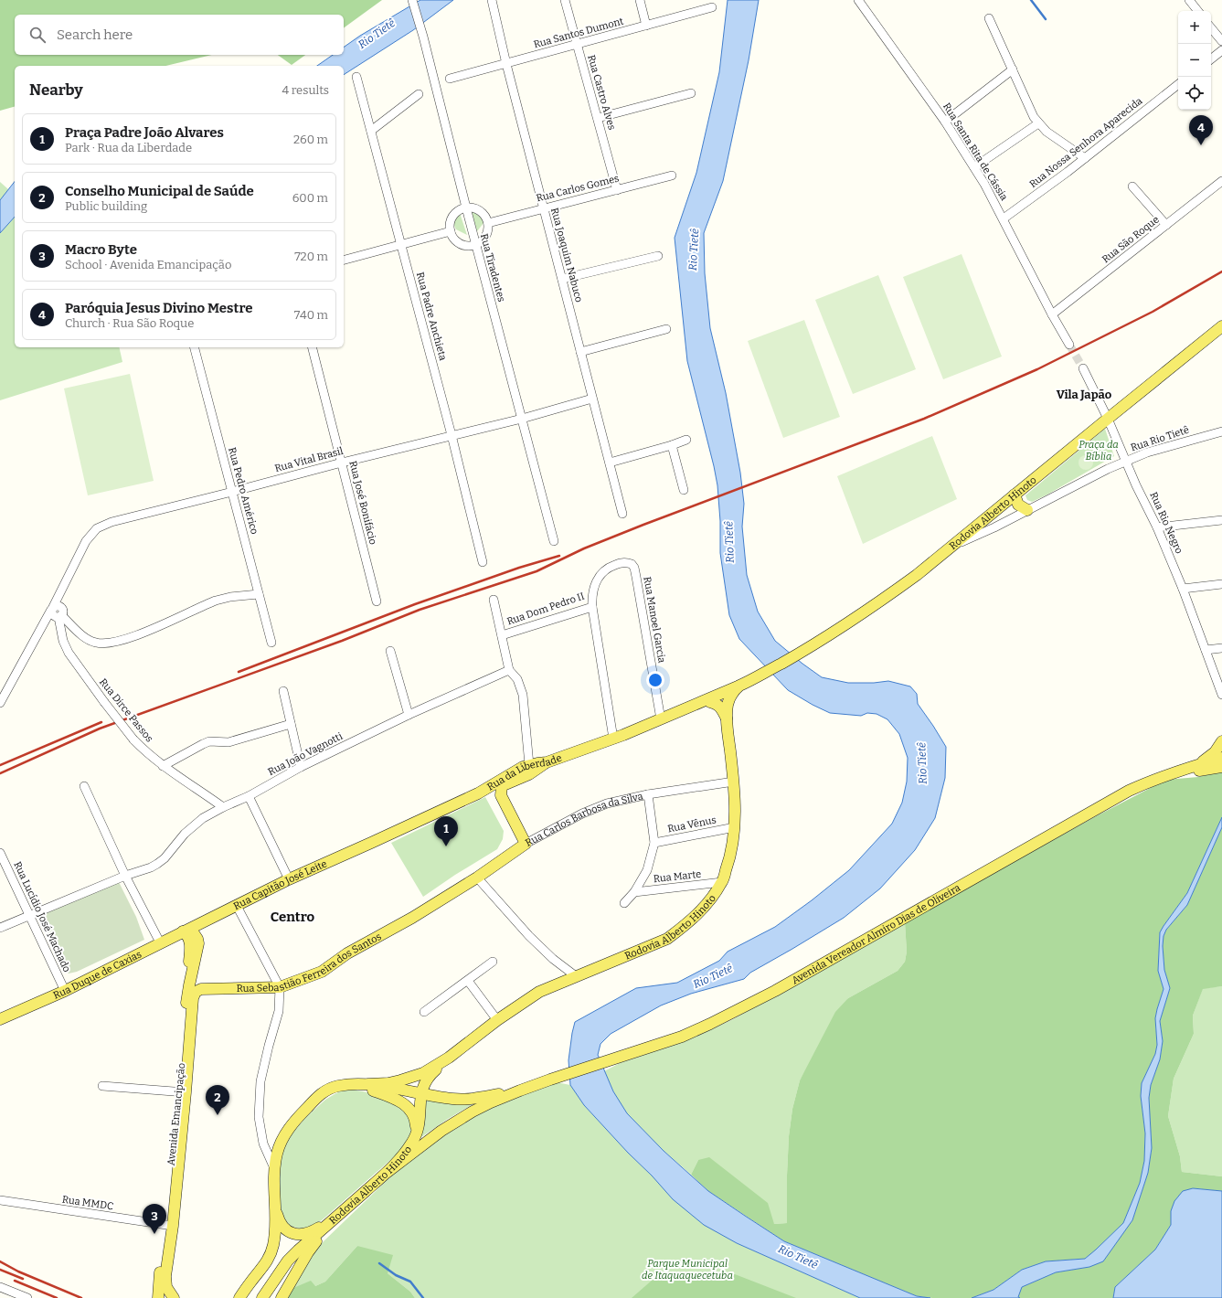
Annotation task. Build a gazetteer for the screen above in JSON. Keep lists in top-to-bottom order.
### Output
{
  "streets": {
    "main road": [
      "Rodovia Alberto Hinoto",
      "Rua da Liberdade",
      "Rua Carlos Barbosa da Silva",
      "Rua Capitão José Leite",
      "Avenida Vereador Almiro Dias de Oliveira",
      "Rua Sebastião Ferreira dos Santos",
      "Rua Duque de Caxias",
      "Avenida Emancipação"
    ],
    "street": [
      "Rua Santos Dumont",
      "Rua Castro Alves",
      "Rua Nossa Senhora Aparecida",
      "Rua Santa Rita de Cássia",
      "Rua Carlos Gomes",
      "Rua São Roque",
      "Rua Joaquim Nabuco",
      "Rua Tiradentes",
      "Rua Padre Anchieta",
      "Rua Rio Tietê",
      "Rua Vital Brasil",
      "Rua Pedro Américo",
      "Rua José Bonifácio",
      "Rua Rio Negro",
      "Rua Dom Pedro II",
      "Rua Manoel Garcia",
      "Rua Dirce Passos",
      "Rua João Vagnotti",
      "Rua Vênus",
      "Rua Marte",
      "Rua Lucídio José Machado",
      "Rua MMDC"
    ]
  },
  "crossings": [
    ["Rua Santos Dumont", "Rua Castro Alves"],
    ["Rua Santos Dumont", "Rua Joaquim Nabuco"],
    ["Rua Castro Alves", "Rua Carlos Gomes"],
    ["Rua Nossa Senhora Aparecida", "Rua Santa Rita de Cássia"],
    ["Rua Santa Rita de Cássia", "Rua São Roque"],
    ["Rua Carlos Gomes", "Rua Joaquim Nabuco"],
    ["Rua Joaquim Nabuco", "Rua Vital Brasil"],
    ["Rua Tiradentes", "Rua Vital Brasil"],
    ["Rua Padre Anchieta", "Rua Vital Brasil"],
    ["Rua Rio Tietê", "Rodovia Alberto Hinoto"],
    ["Rua Rio Tietê", "Rua Rio Negro"],
    ["Rua Vital Brasil", "Rua Pedro Américo"],
    ["Rua Vital Brasil", "Rua José Bonifácio"],
    ["Rua Vital Brasil", "Rua Dirce Passos"],
    ["Rodovia Alberto Hinoto", "Rua Rio Negro"],
    ["Rodovia Alberto Hinoto", "Rua da Liberdade"],
    ["Rodovia Alberto Hinoto", "Rua Carlos Barbosa da Silva"],
    ["Rodovia Alberto Hinoto", "Rua Vênus"],
    ["Rodovia Alberto Hinoto", "Rua Marte"],
    ["Rodovia Alberto Hinoto", "Avenida Vereador Almiro Dias de Oliveira"],
    ["Rua Dom Pedro II", "Rua Manoel Garcia"],
    ["Rua Manoel Garcia", "Rua da Liberdade"],
    ["Rua Dirce Passos", "Rua João Vagnotti"],
    ["Rua João Vagnotti", "Rua Lucídio José Machado"],
    ["Rua da Liberdade", "Rua Capitão José Leite"],
    ["Rua Carlos Barbosa da Silva", "Rua Sebastião Ferreira dos Santos"],
    ["Rua Capitão José Leite", "Rua Duque de Caxias"],
    ["Rua Lucídio José Machado", "Rua Duque de Caxias"],
    ["Rua Sebastião Ferreira dos Santos", "Avenida Emancipação"],
    ["Avenida Emancipação", "Rua MMDC"]
  ],
  "districts": ["Vila Japão", "Centro"],
  "water": ["Rio Tietê"],
  "parks": ["Praça da Bíblia", "Parque Municipal de Itaquaquecetuba"],
  "page": {
    "map_buttons": ["+", "−"],
    "search": "Search here",
    "heading": ["Nearby", "4 results"],
    "list": [
      {
        "mark": "1",
        "name": "Praça Padre João Alvares",
        "note": "Park · Rua da Liberdade",
        "value": "260 m"
      },
      {
        "mark": "2",
        "name": "Conselho Municipal de Saúde",
        "note": "Public building",
        "value": "600 m"
      },
      {
        "mark": "3",
        "name": "Macro Byte",
        "note": "School · Avenida Emancipação",
        "value": "720 m"
      },
      {
        "mark": "4",
        "name": "Paróquia Jesus Divino Mestre",
        "note": "Church · Rua São Roque",
        "value": "740 m"
      }
    ],
    "pins": [
      "4",
      "1",
      "2",
      "3"
    ]
  }
}
